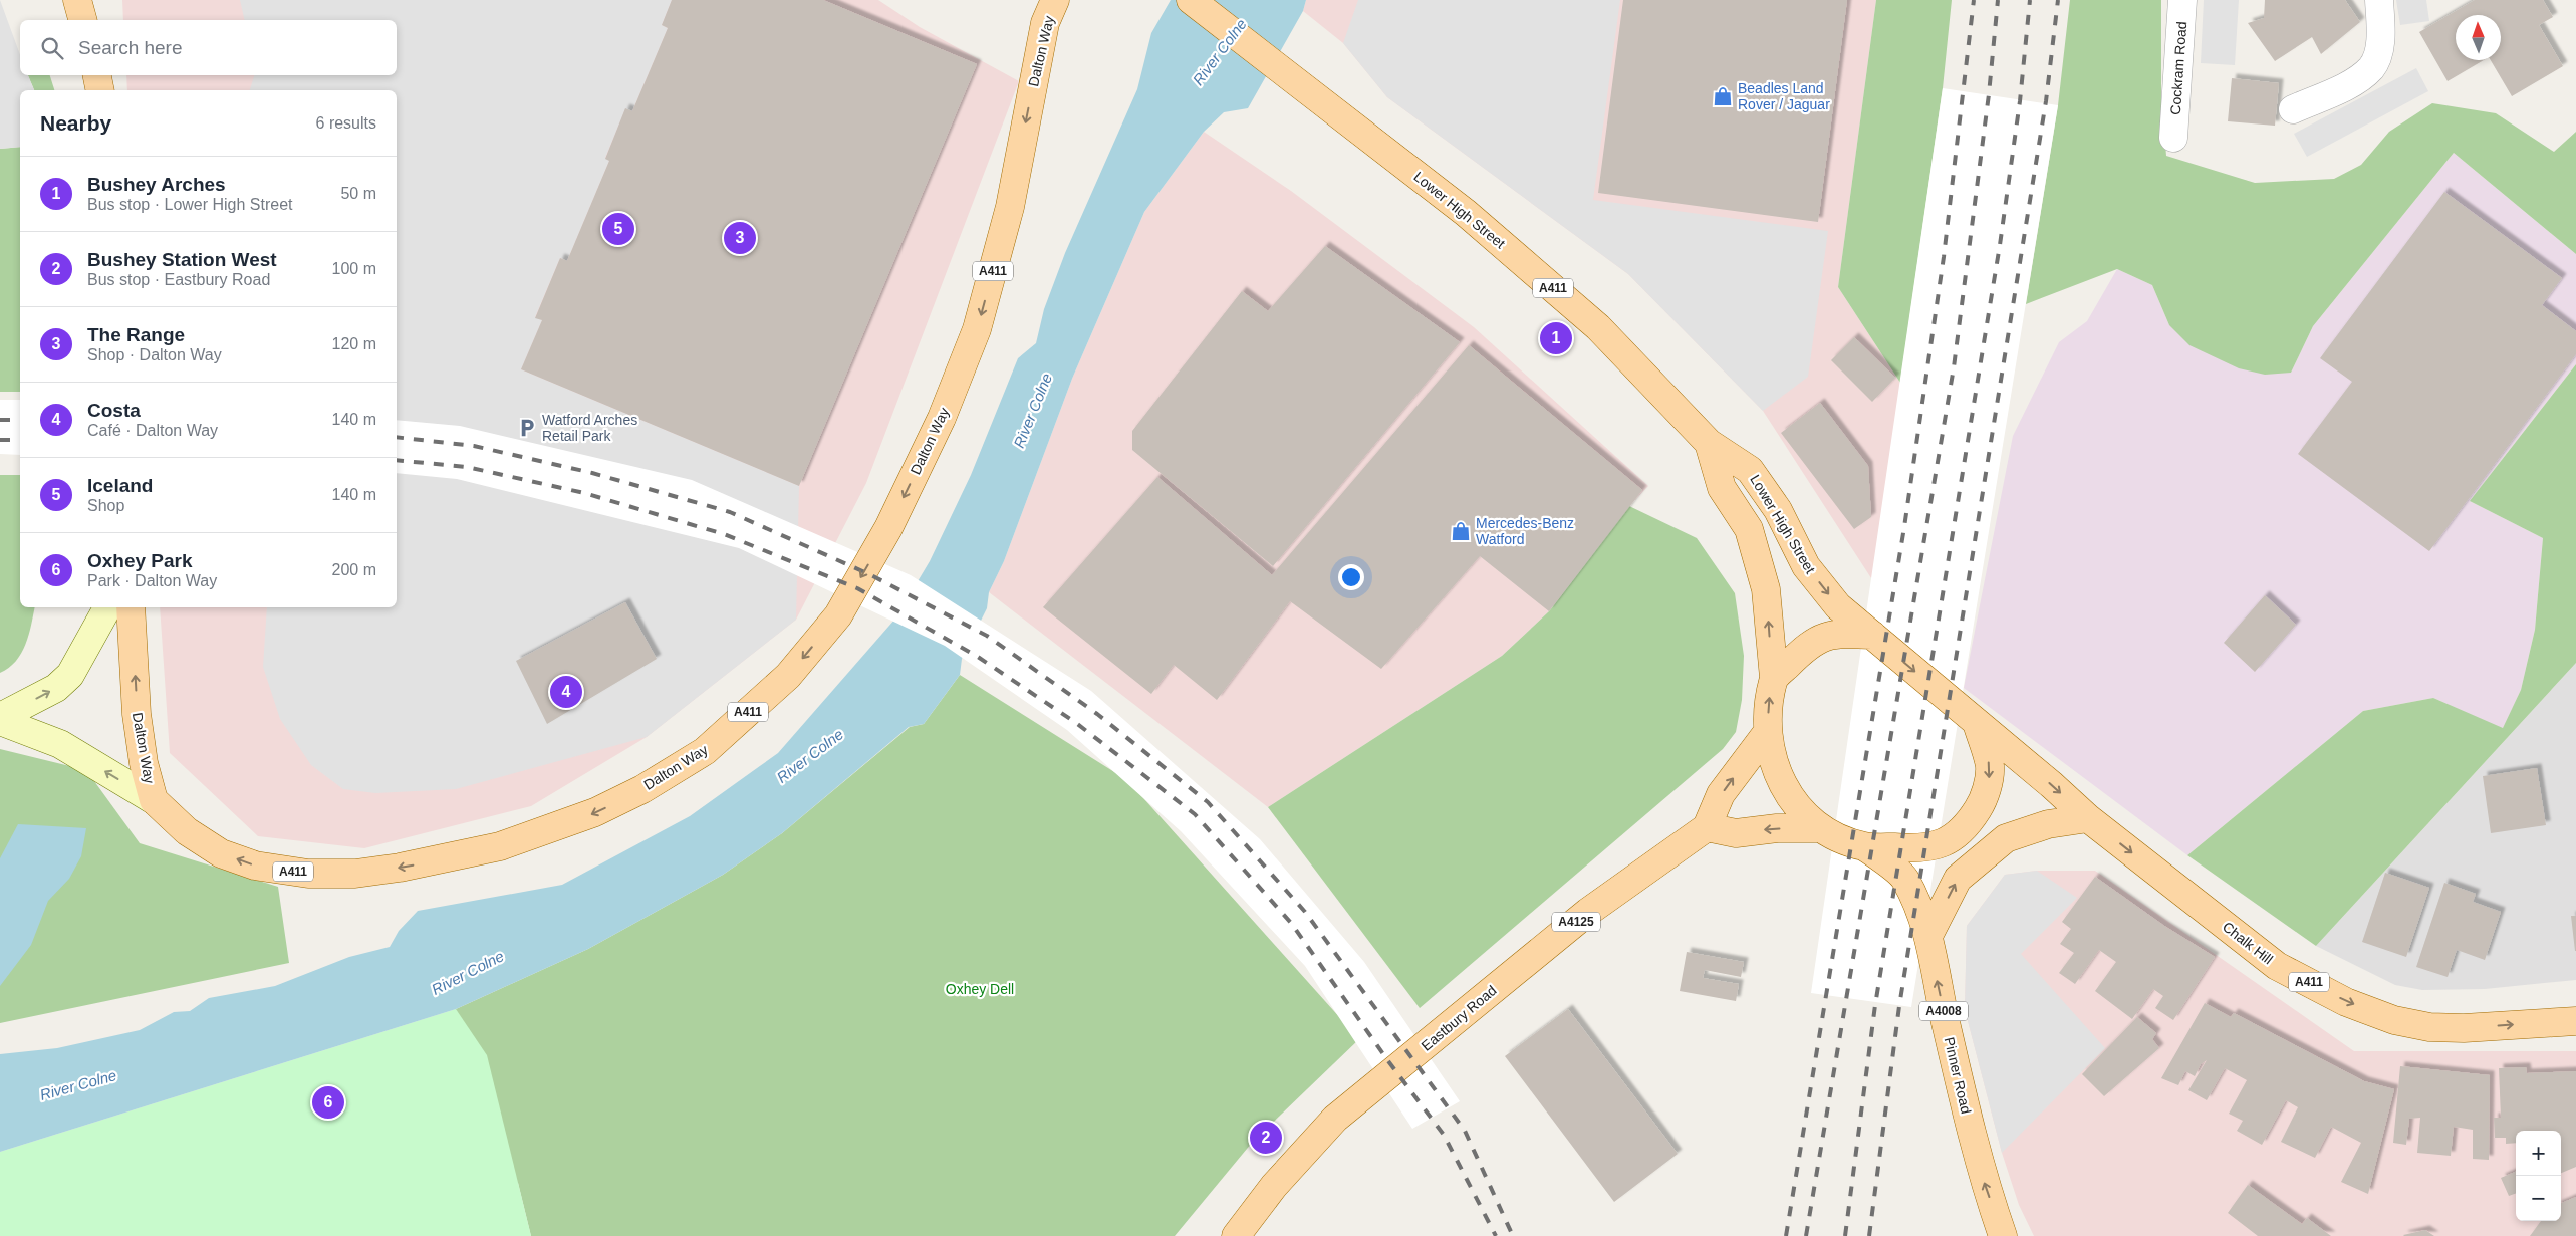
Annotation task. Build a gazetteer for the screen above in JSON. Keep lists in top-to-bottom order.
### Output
{
  "streets": {
    "main road": [
      "Dalton Way",
      "Lower High Street",
      "A411",
      "A4125",
      "Chalk Hill",
      "A4008",
      "Eastbury Road",
      "Pinner Road"
    ],
    "street": ["Cockram Road"]
  },
  "crossings": [
    ["Lower High Street", "Chalk Hill"]
  ],
  "one_way": ["Chalk Hill", "Pinner Road"],
  "water": ["River Colne"],
  "parks": ["Oxhey Dell"],
  "places": {
    "shop": ["Beadles Land Rover / Jaguar", "Mercedes-Benz Watford"],
    "parking": ["Watford Arches Retail Park"]
  },
  "north": "top",
  "page": {
    "search": "Search here",
    "heading": ["Nearby", "6 results"],
    "list": [
      {
        "mark": "1",
        "name": "Bushey Arches",
        "note": "Bus stop · Lower High Street",
        "value": "50 m"
      },
      {
        "mark": "2",
        "name": "Bushey Station West",
        "note": "Bus stop · Eastbury Road",
        "value": "100 m"
      },
      {
        "mark": "3",
        "name": "The Range",
        "note": "Shop · Dalton Way",
        "value": "120 m"
      },
      {
        "mark": "4",
        "name": "Costa",
        "note": "Café · Dalton Way",
        "value": "140 m"
      },
      {
        "mark": "5",
        "name": "Iceland",
        "note": "Shop",
        "value": "140 m"
      },
      {
        "mark": "6",
        "name": "Oxhey Park",
        "note": "Park · Dalton Way",
        "value": "200 m"
      }
    ],
    "pins": [
      "5",
      "3",
      "1",
      "4",
      "6",
      "2"
    ],
    "map_buttons": ["+", "−"]
  }
}
